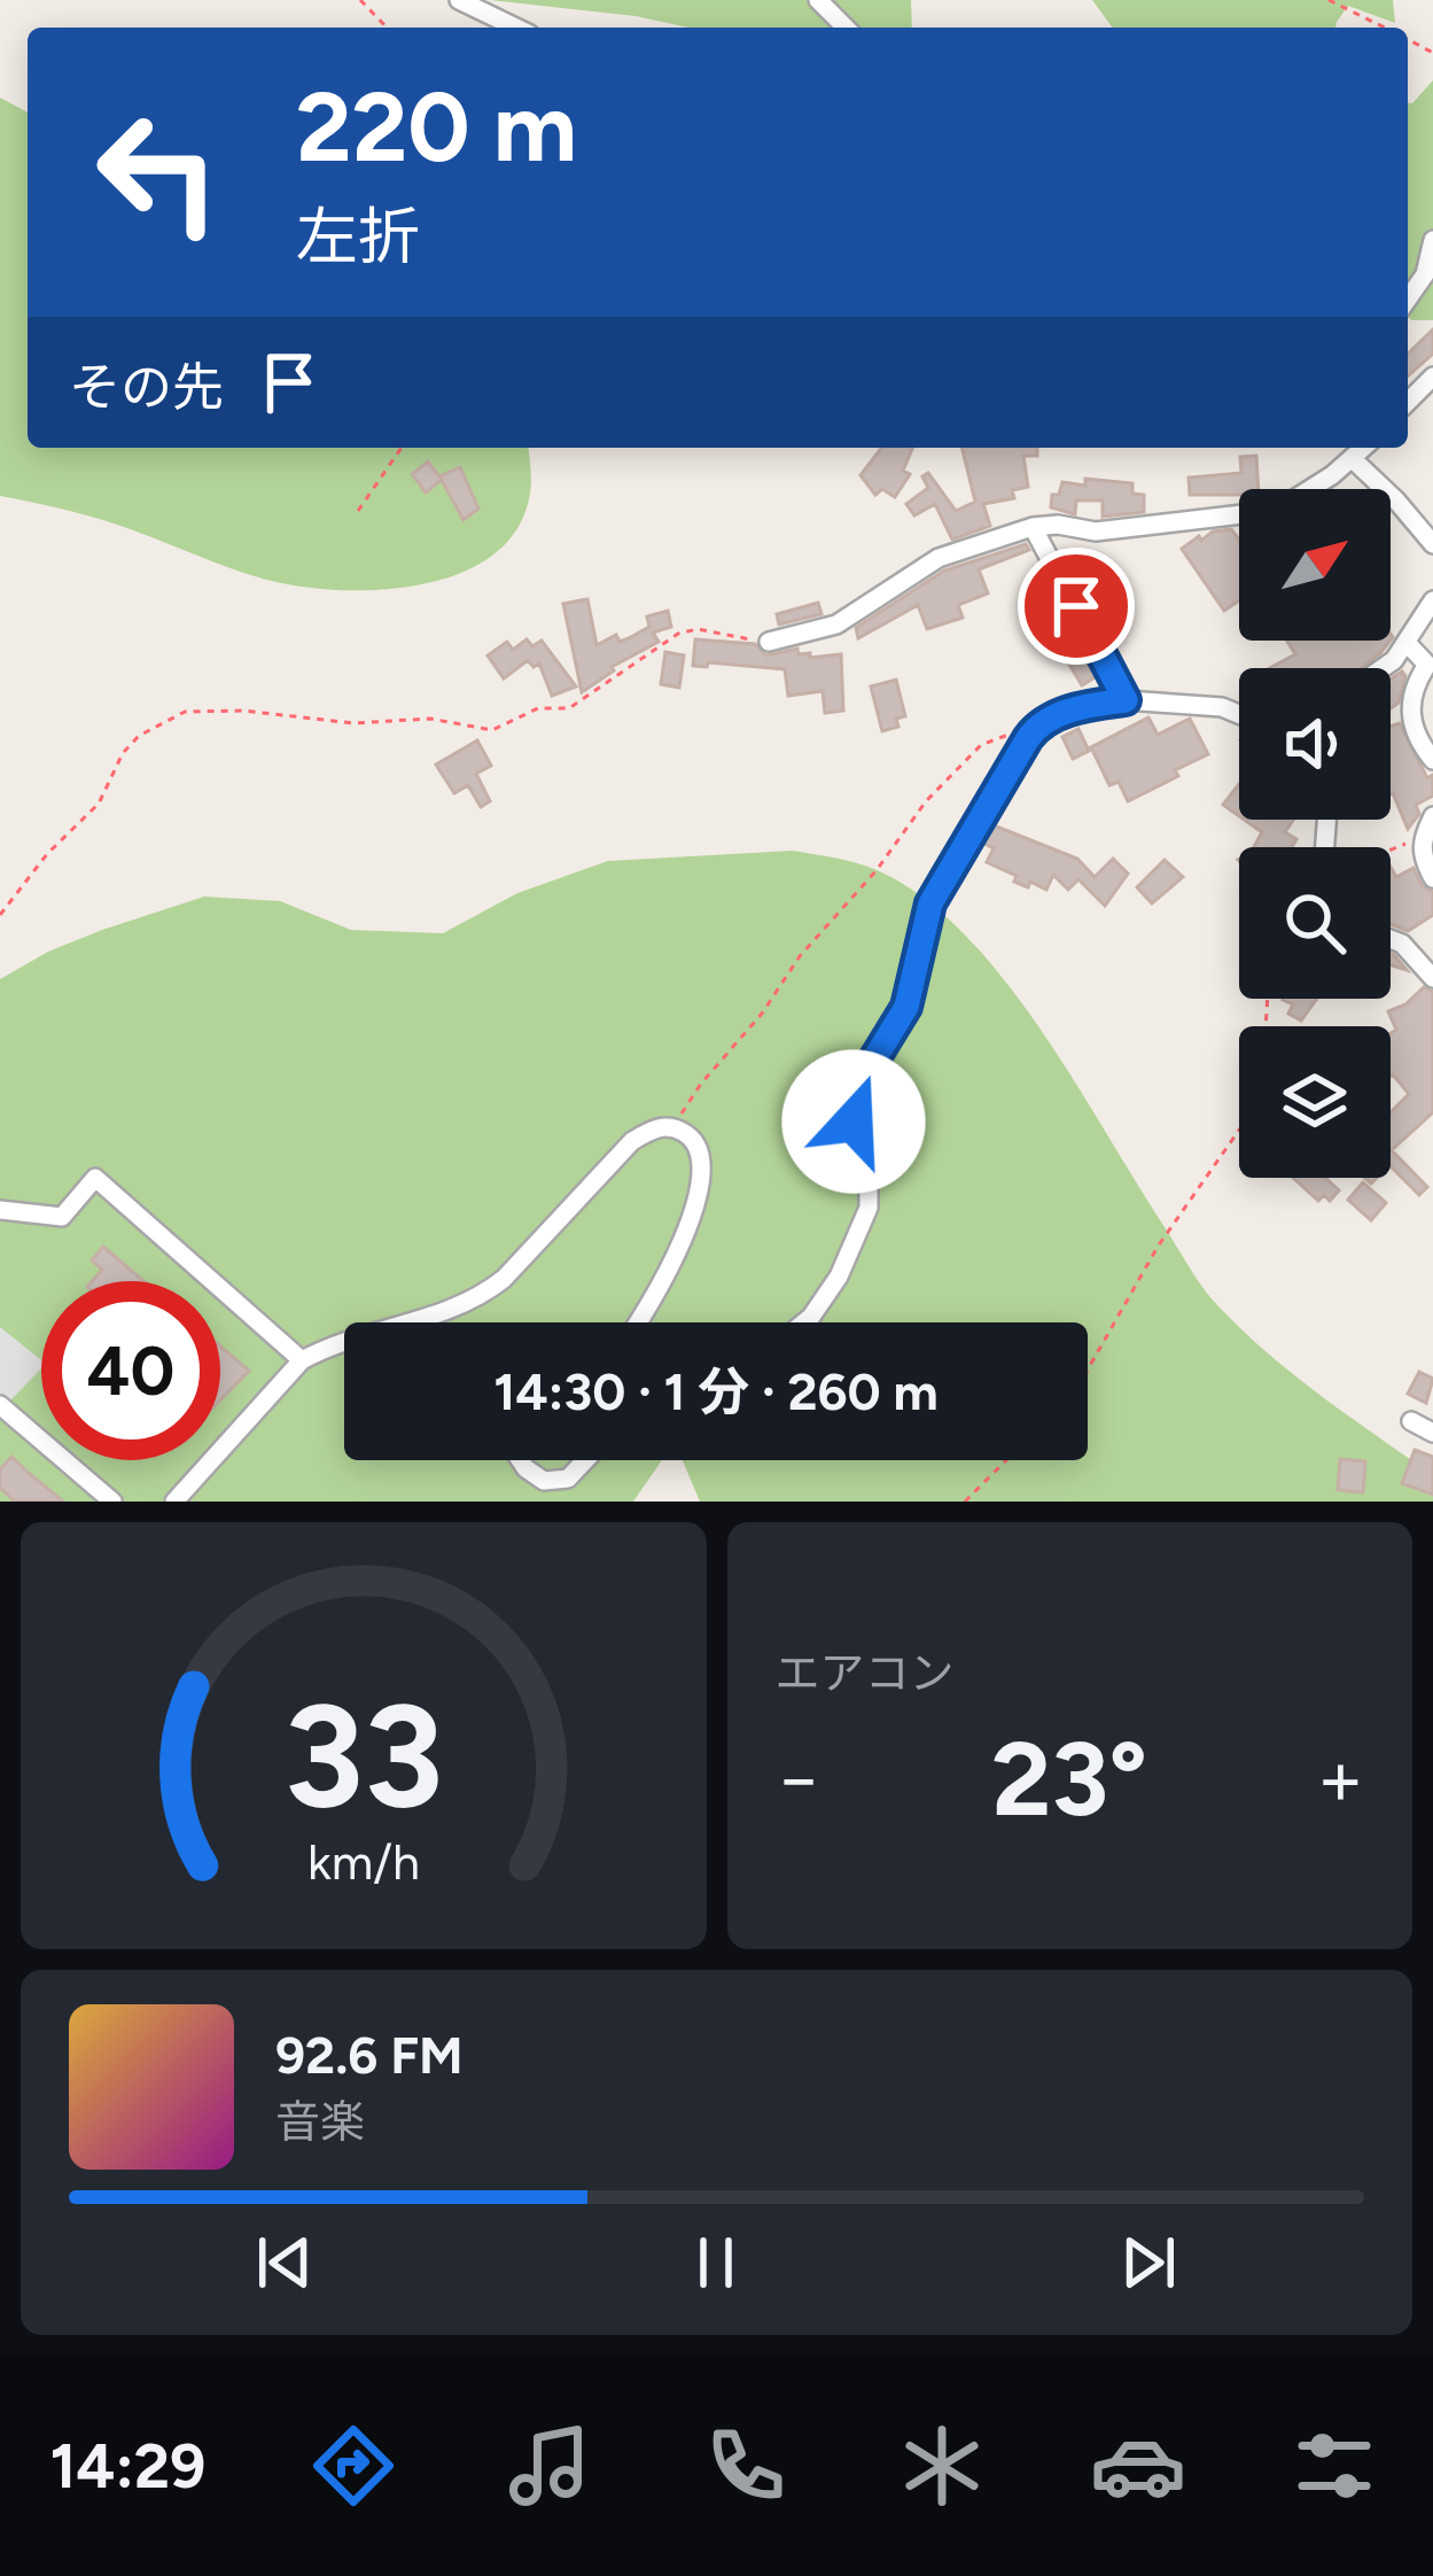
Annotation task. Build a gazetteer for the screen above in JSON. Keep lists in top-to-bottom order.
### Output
{
  "north": "top right",
  "page": {
    "turn": ["220 m", "左折"],
    "then": "その先",
    "limit": "40",
    "trip": "14:30 · 1 分 · 260 m",
    "tile": "エアコン",
    "heat": ["−", "23°", "+"],
    "song": ["92.6 FM", "音楽"],
    "tabs": "14:29",
    "gauge": ["33", "km/h"]
  }
}
